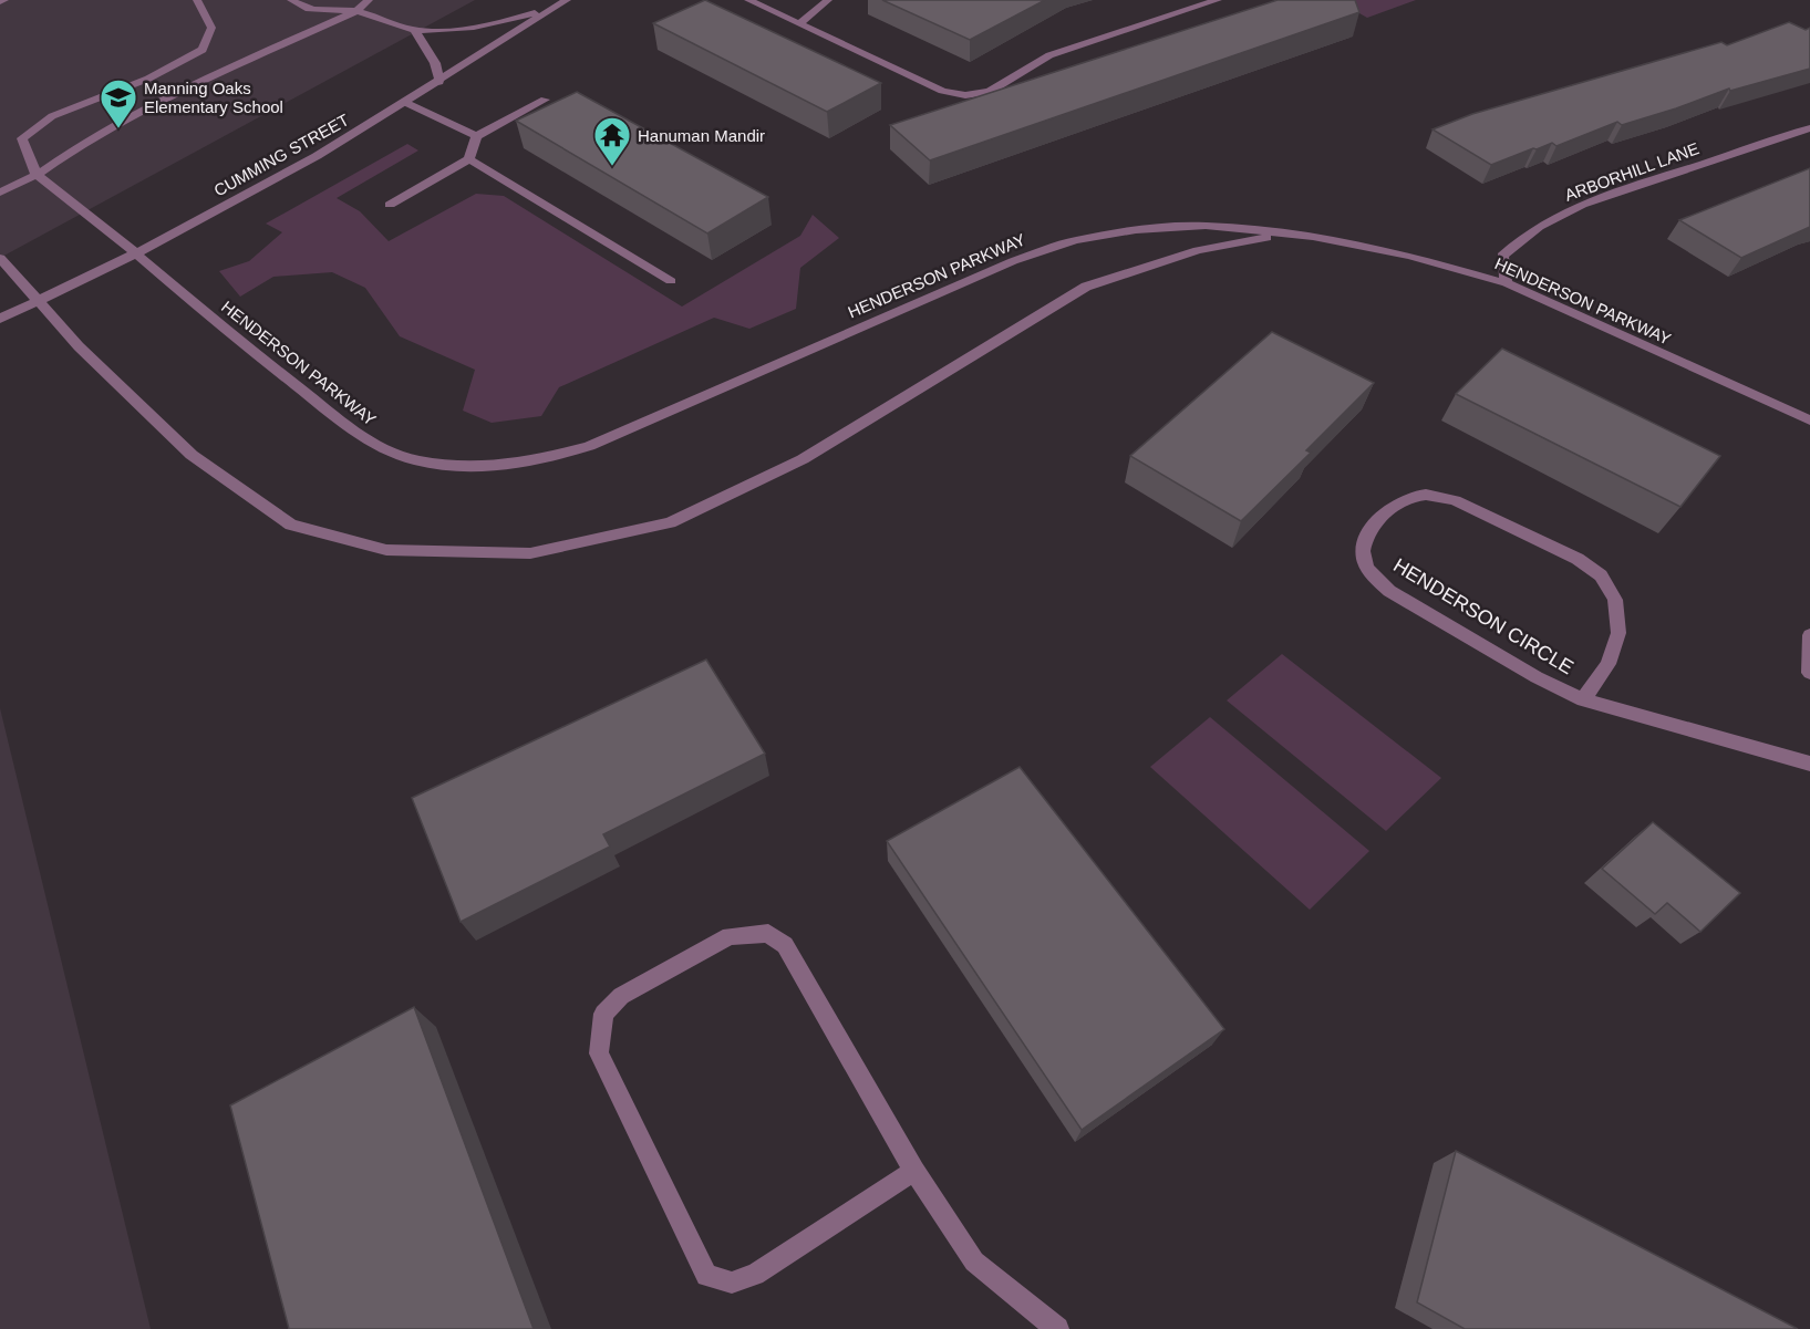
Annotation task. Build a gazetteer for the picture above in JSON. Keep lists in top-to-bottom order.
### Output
{
  "streets": {
    "street": [
      "CUMMING STREET",
      "ARBORHILL LANE",
      "HENDERSON PARKWAY",
      "HENDERSON CIRCLE"
    ]
  },
  "crossings": [
    ["CUMMING STREET", "HENDERSON PARKWAY"],
    ["ARBORHILL LANE", "HENDERSON PARKWAY"]
  ],
  "places": {
    "school or university": ["Manning Oaks Elementary School"],
    "temple": ["Hanuman Mandir"]
  }
}
